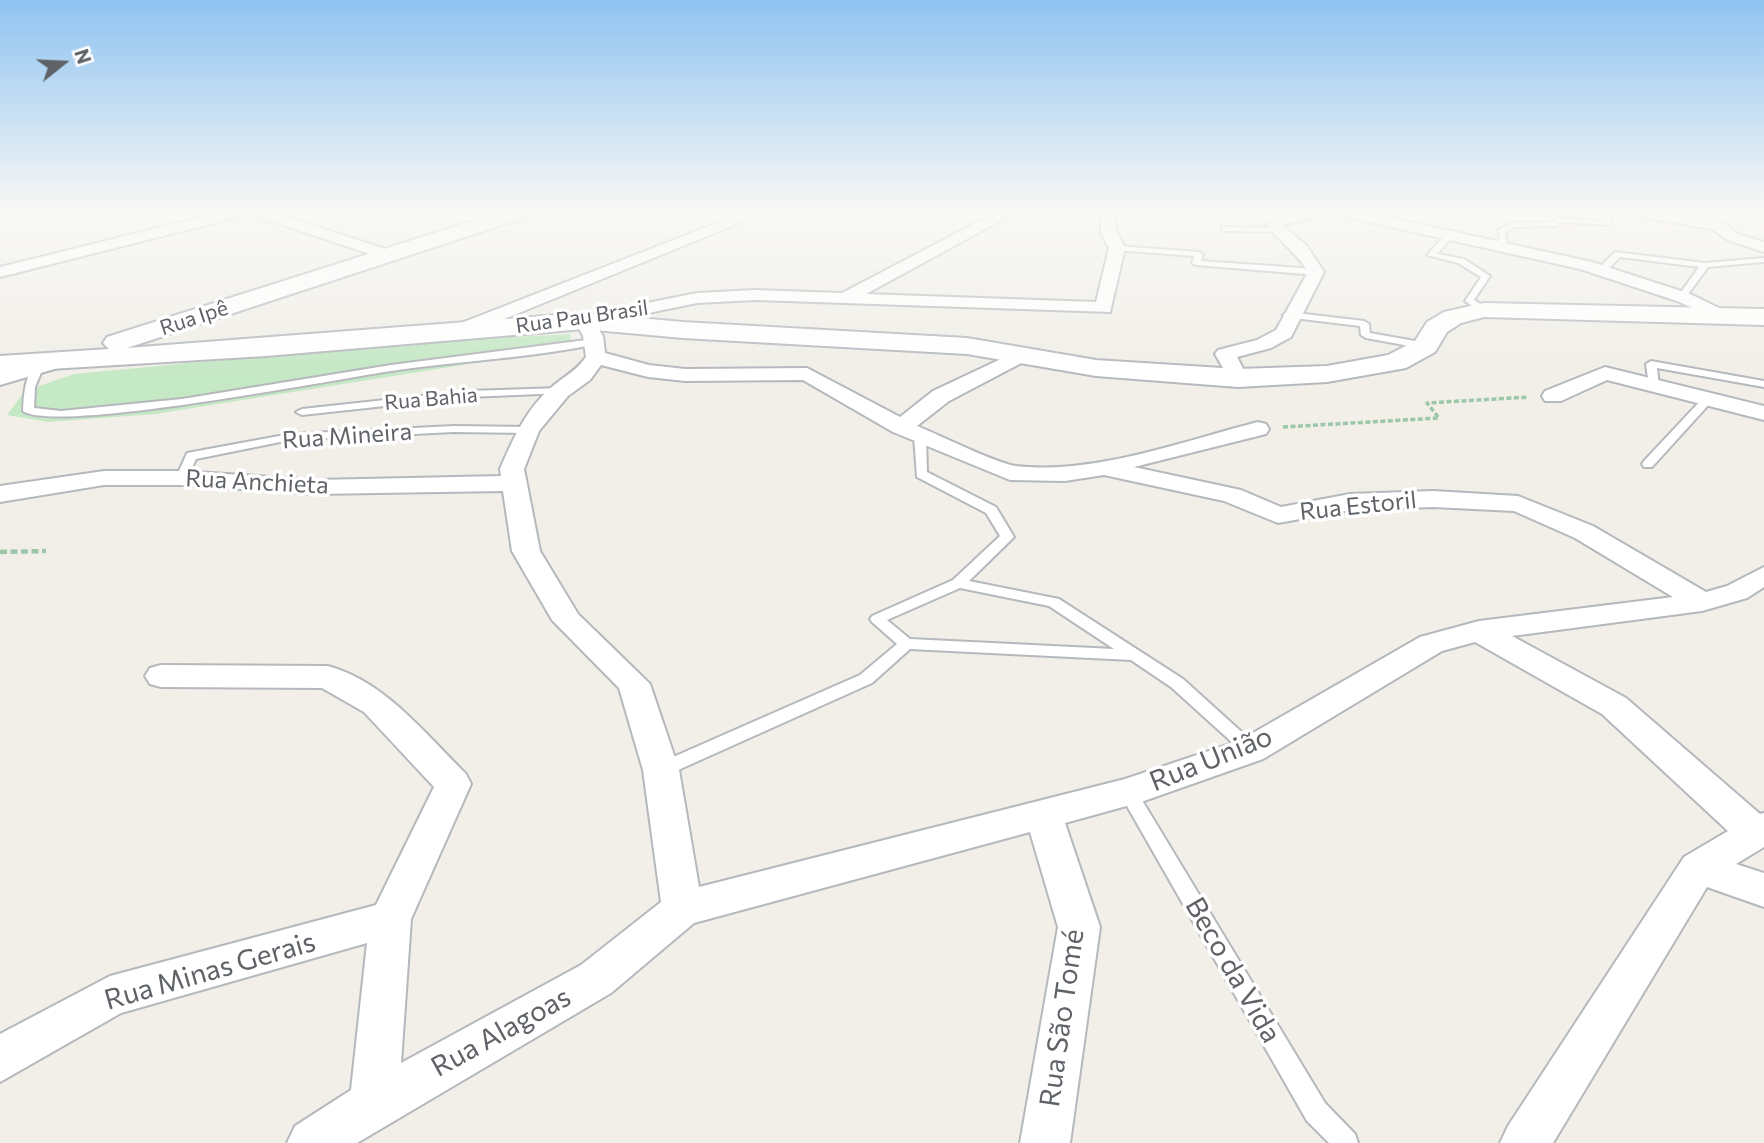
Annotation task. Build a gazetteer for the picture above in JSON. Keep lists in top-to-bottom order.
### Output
{
  "streets": {
    "street": [
      "Rua Pau Brasil",
      "Rua Ipê",
      "Rua Anchieta",
      "Rua Estoril",
      "Rua União",
      "Rua Minas Gerais",
      "Rua São Tomé",
      "Rua Alagoas"
    ],
    "lane": ["Rua Bahia", "Rua Mineira", "Beco da Vida"]
  },
  "crossings": [
    ["Rua Pau Brasil", "Rua Ipê"],
    ["Rua Pau Brasil", "Rua Estoril"],
    ["Rua Mineira", "Rua Anchieta"],
    ["Rua Estoril", "Rua União"],
    ["Rua União", "Beco da Vida"],
    ["Rua União", "Rua São Tomé"],
    ["Rua União", "Rua Alagoas"]
  ],
  "north": "right"
}
